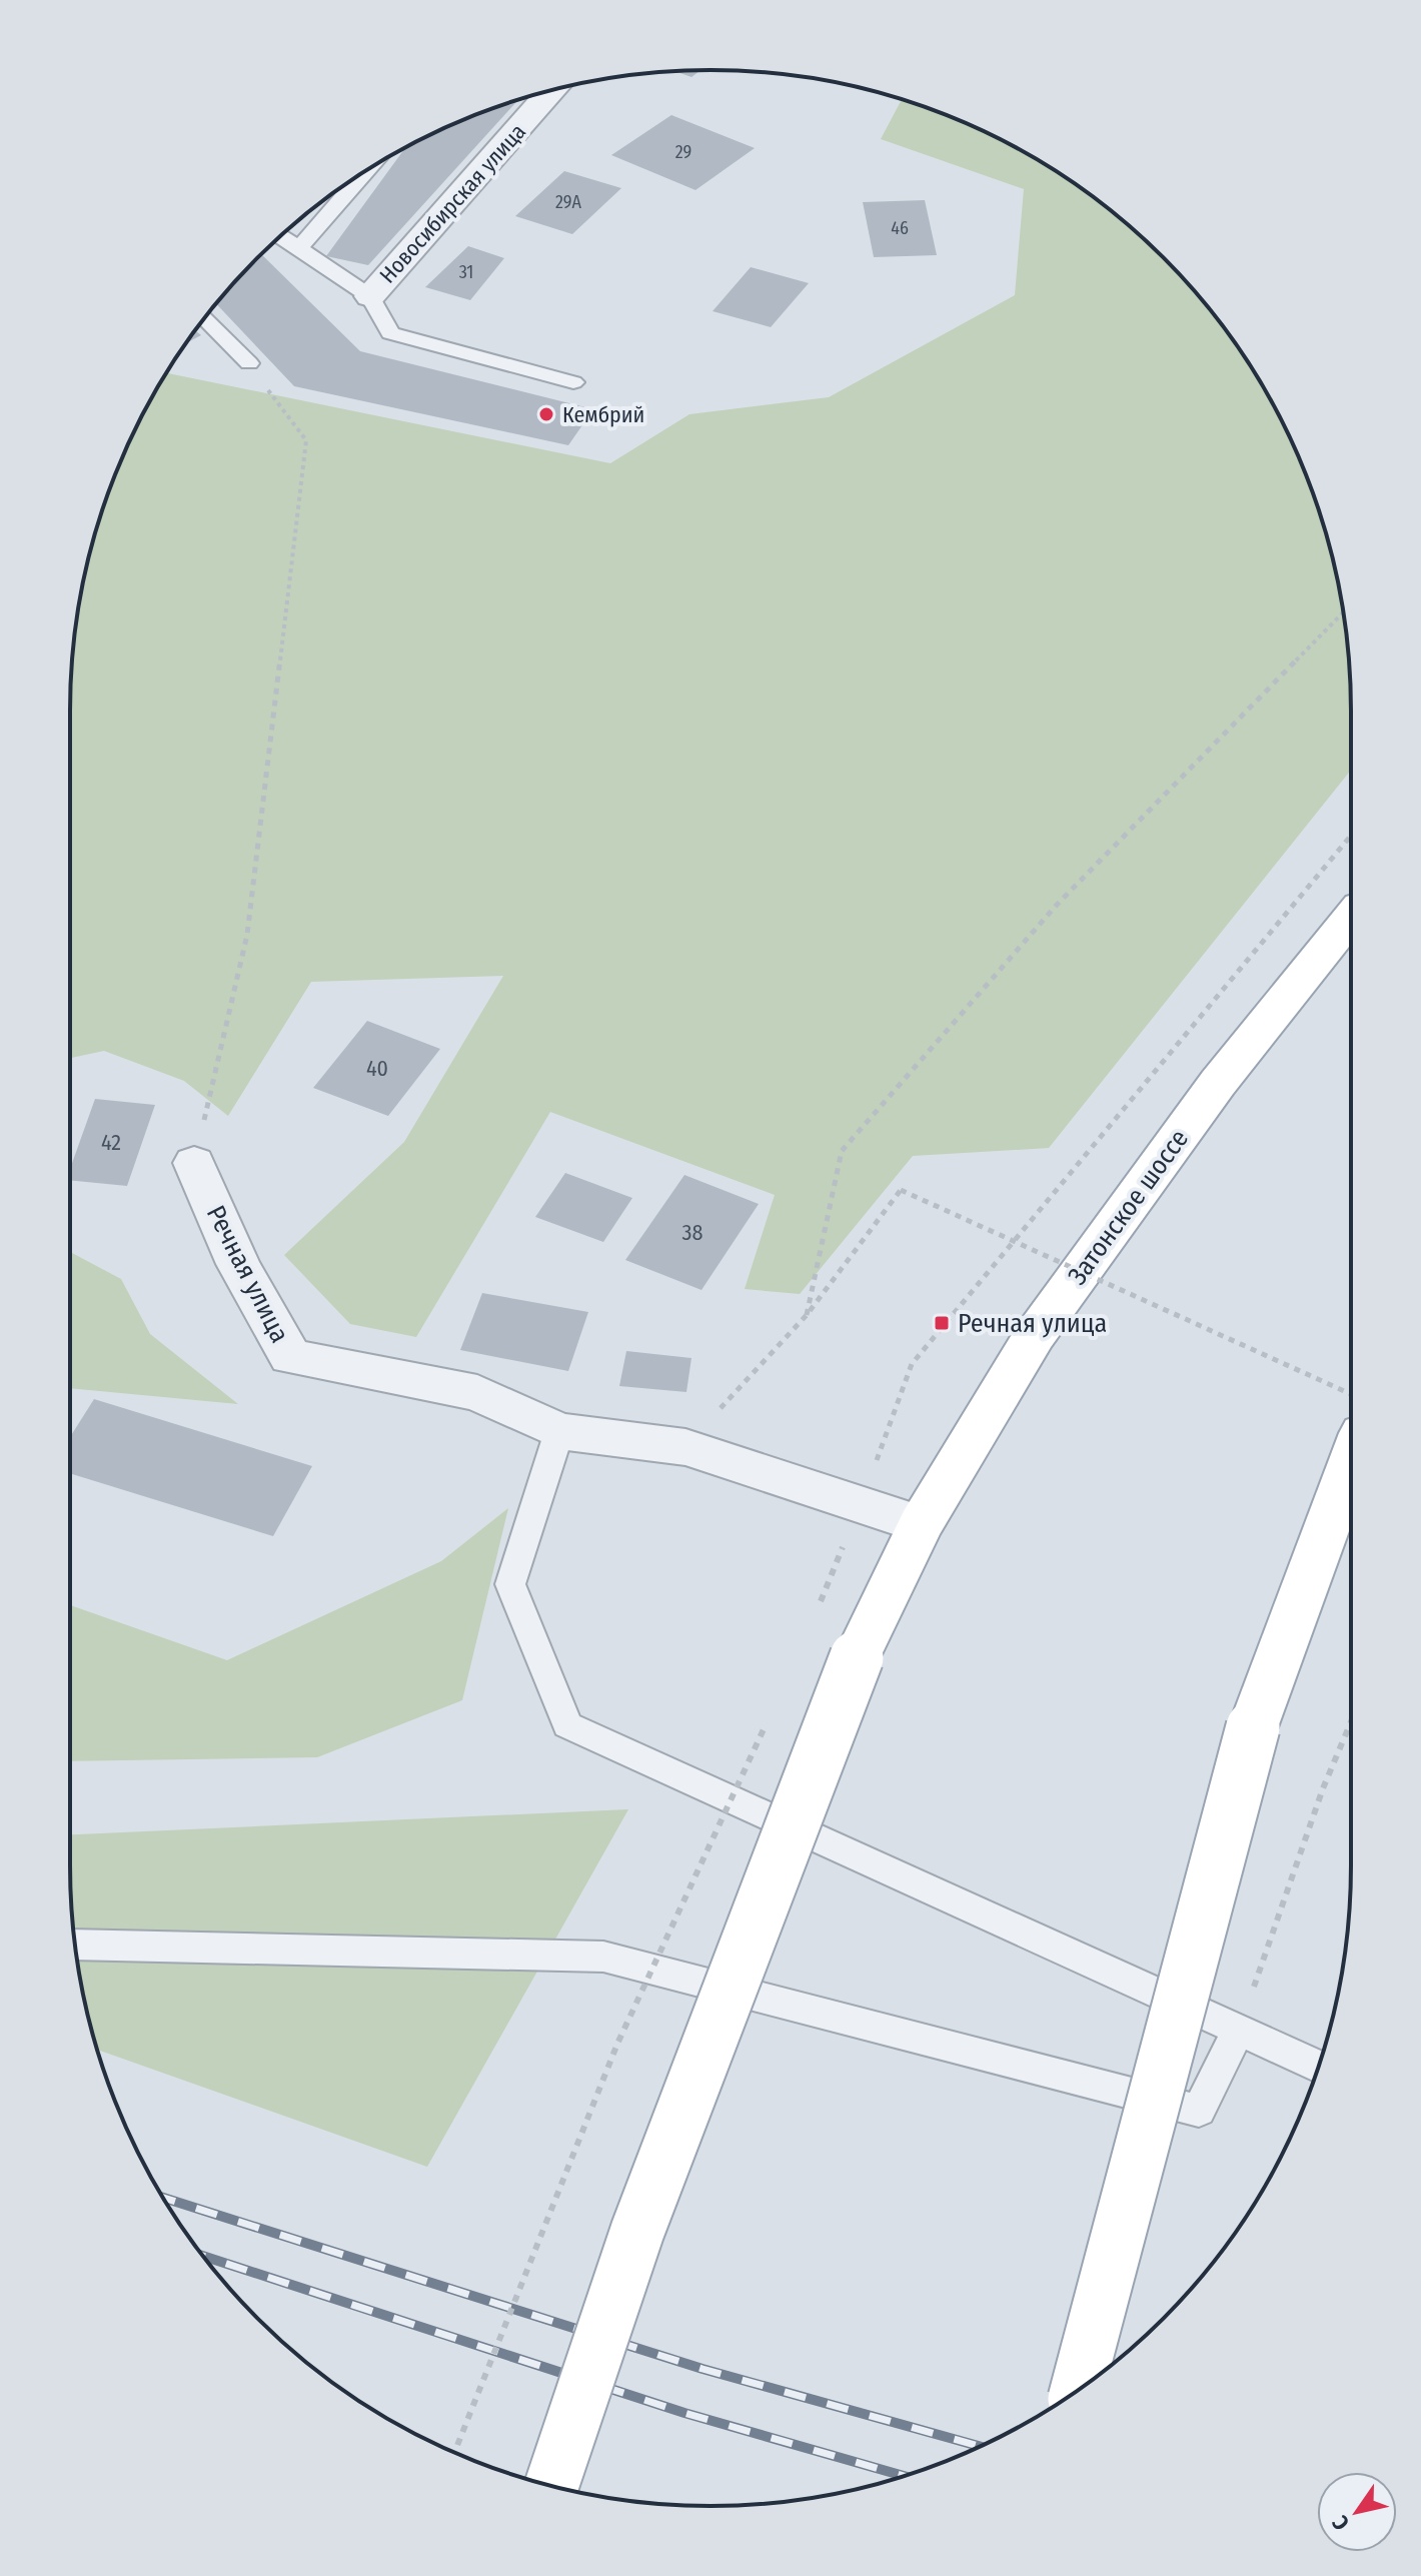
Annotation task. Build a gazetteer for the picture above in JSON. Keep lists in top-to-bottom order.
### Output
{
  "streets": {
    "main road": ["Затонское шоссе"],
    "street": ["Новосибирская улица", "Речная улица"]
  },
  "crossings": [
    ["Затонское шоссе", "Речная улица"]
  ],
  "places": {
    "other": ["Кембрий"],
    "transit": ["Речная улица"]
  },
  "house_numbers": [
    "29",
    "29А",
    "46",
    "31",
    "40",
    "42",
    "38"
  ],
  "north": "bottom left"
}
